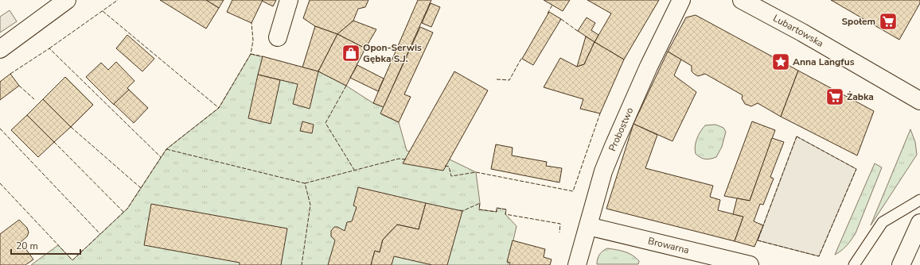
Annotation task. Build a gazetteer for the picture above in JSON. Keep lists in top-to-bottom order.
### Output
{
  "streets": {
    "street": ["Lubartowska", "Probostwo", "Browarna"]
  },
  "crossings": [
    ["Probostwo", "Browarna"]
  ],
  "places": {
    "supermarket": ["Społem", "Żabka"],
    "shop": ["Opon-Serwis Gębka S.J."],
    "place": ["Anna Langfus"]
  },
  "scale_bar": "20 m"
}
